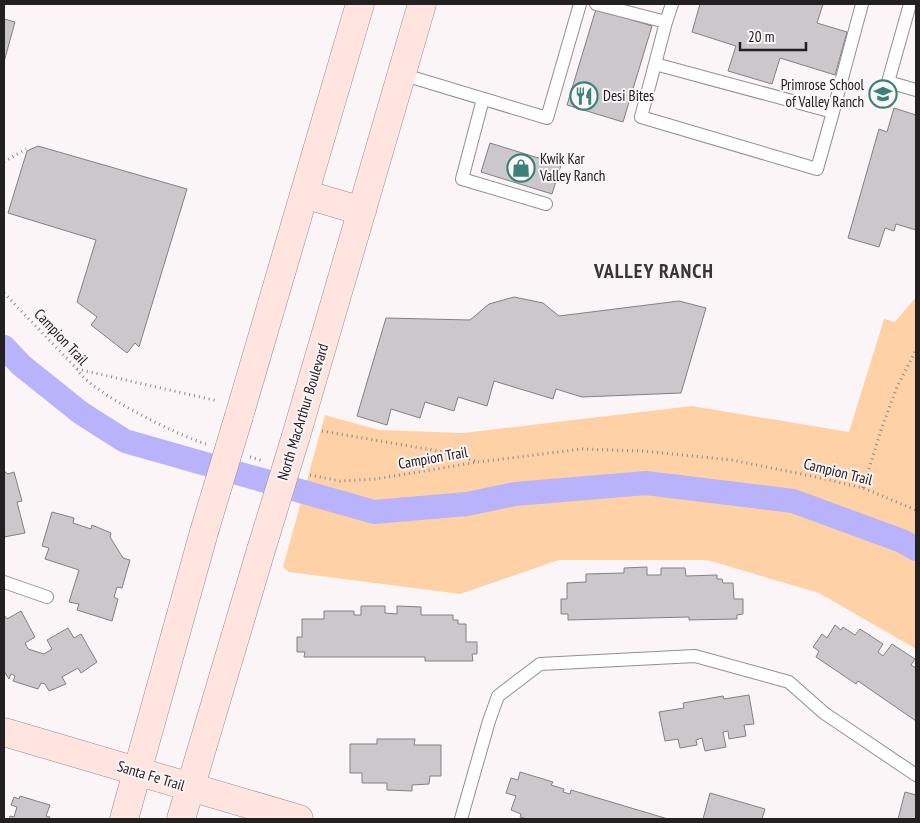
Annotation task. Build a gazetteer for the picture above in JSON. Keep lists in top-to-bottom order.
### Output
{
  "streets": {
    "main road": ["North MacArthur Boulevard", "Santa Fe Trail"],
    "path": ["Campion Trail"]
  },
  "crossings": [
    ["North MacArthur Boulevard", "Santa Fe Trail"]
  ],
  "districts": ["VALLEY RANCH"],
  "places": {
    "school or university": ["Primrose School of Valley Ranch"],
    "restaurant": ["Desi Bites"],
    "shop": ["Kwik Kar Valley Ranch"]
  },
  "scale_bar": "20 m"
}
